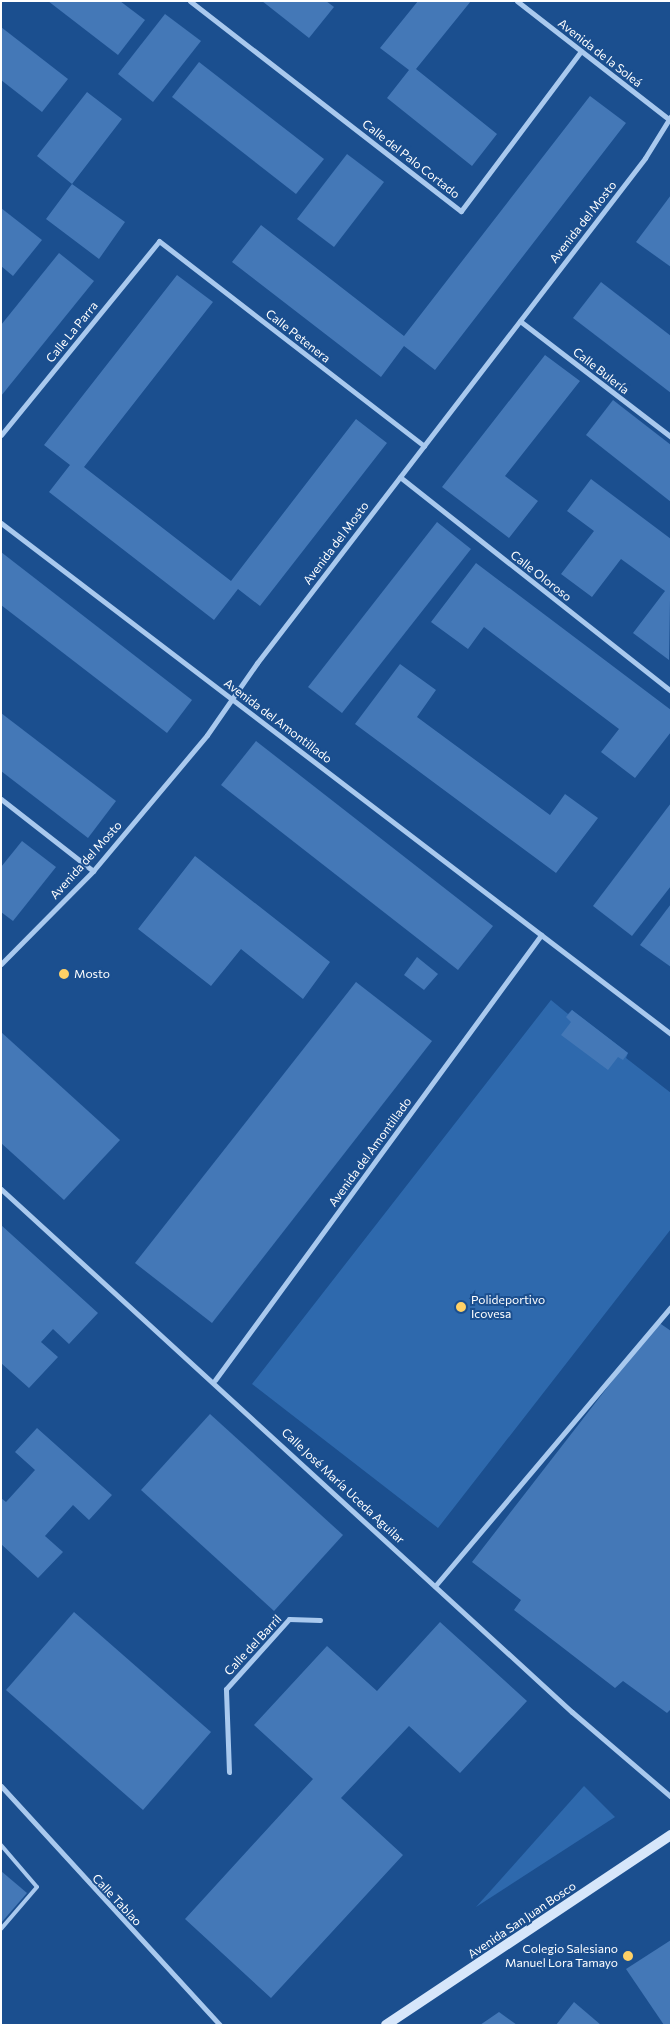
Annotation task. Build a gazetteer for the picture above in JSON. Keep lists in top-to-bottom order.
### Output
{
  "streets": {
    "main road": ["Avenida San Juan Bosco"],
    "street": [
      "Avenida de la Soleá",
      "Calle del Palo Cortado",
      "Avenida del Mosto",
      "Calle La Parra",
      "Calle Petenera",
      "Calle Bulería",
      "Calle Oloroso",
      "Avenida del Amontillado",
      "Calle José María Uceda Aguilar",
      "Calle del Barril",
      "Calle Tablao"
    ]
  },
  "crossings": [
    ["Avenida de la Soleá", "Calle del Palo Cortado"],
    ["Avenida de la Soleá", "Avenida del Mosto"],
    ["Avenida del Mosto", "Calle Petenera"],
    ["Avenida del Mosto", "Calle Bulería"],
    ["Avenida del Mosto", "Calle Oloroso"],
    ["Avenida del Mosto", "Avenida del Amontillado"],
    ["Calle La Parra", "Calle Petenera"],
    ["Avenida del Amontillado", "Calle José María Uceda Aguilar"]
  ],
  "places": ["Mosto", "Polideportivo Icovesa", "Colegio Salesiano Manuel Lora Tamayo"]
}
